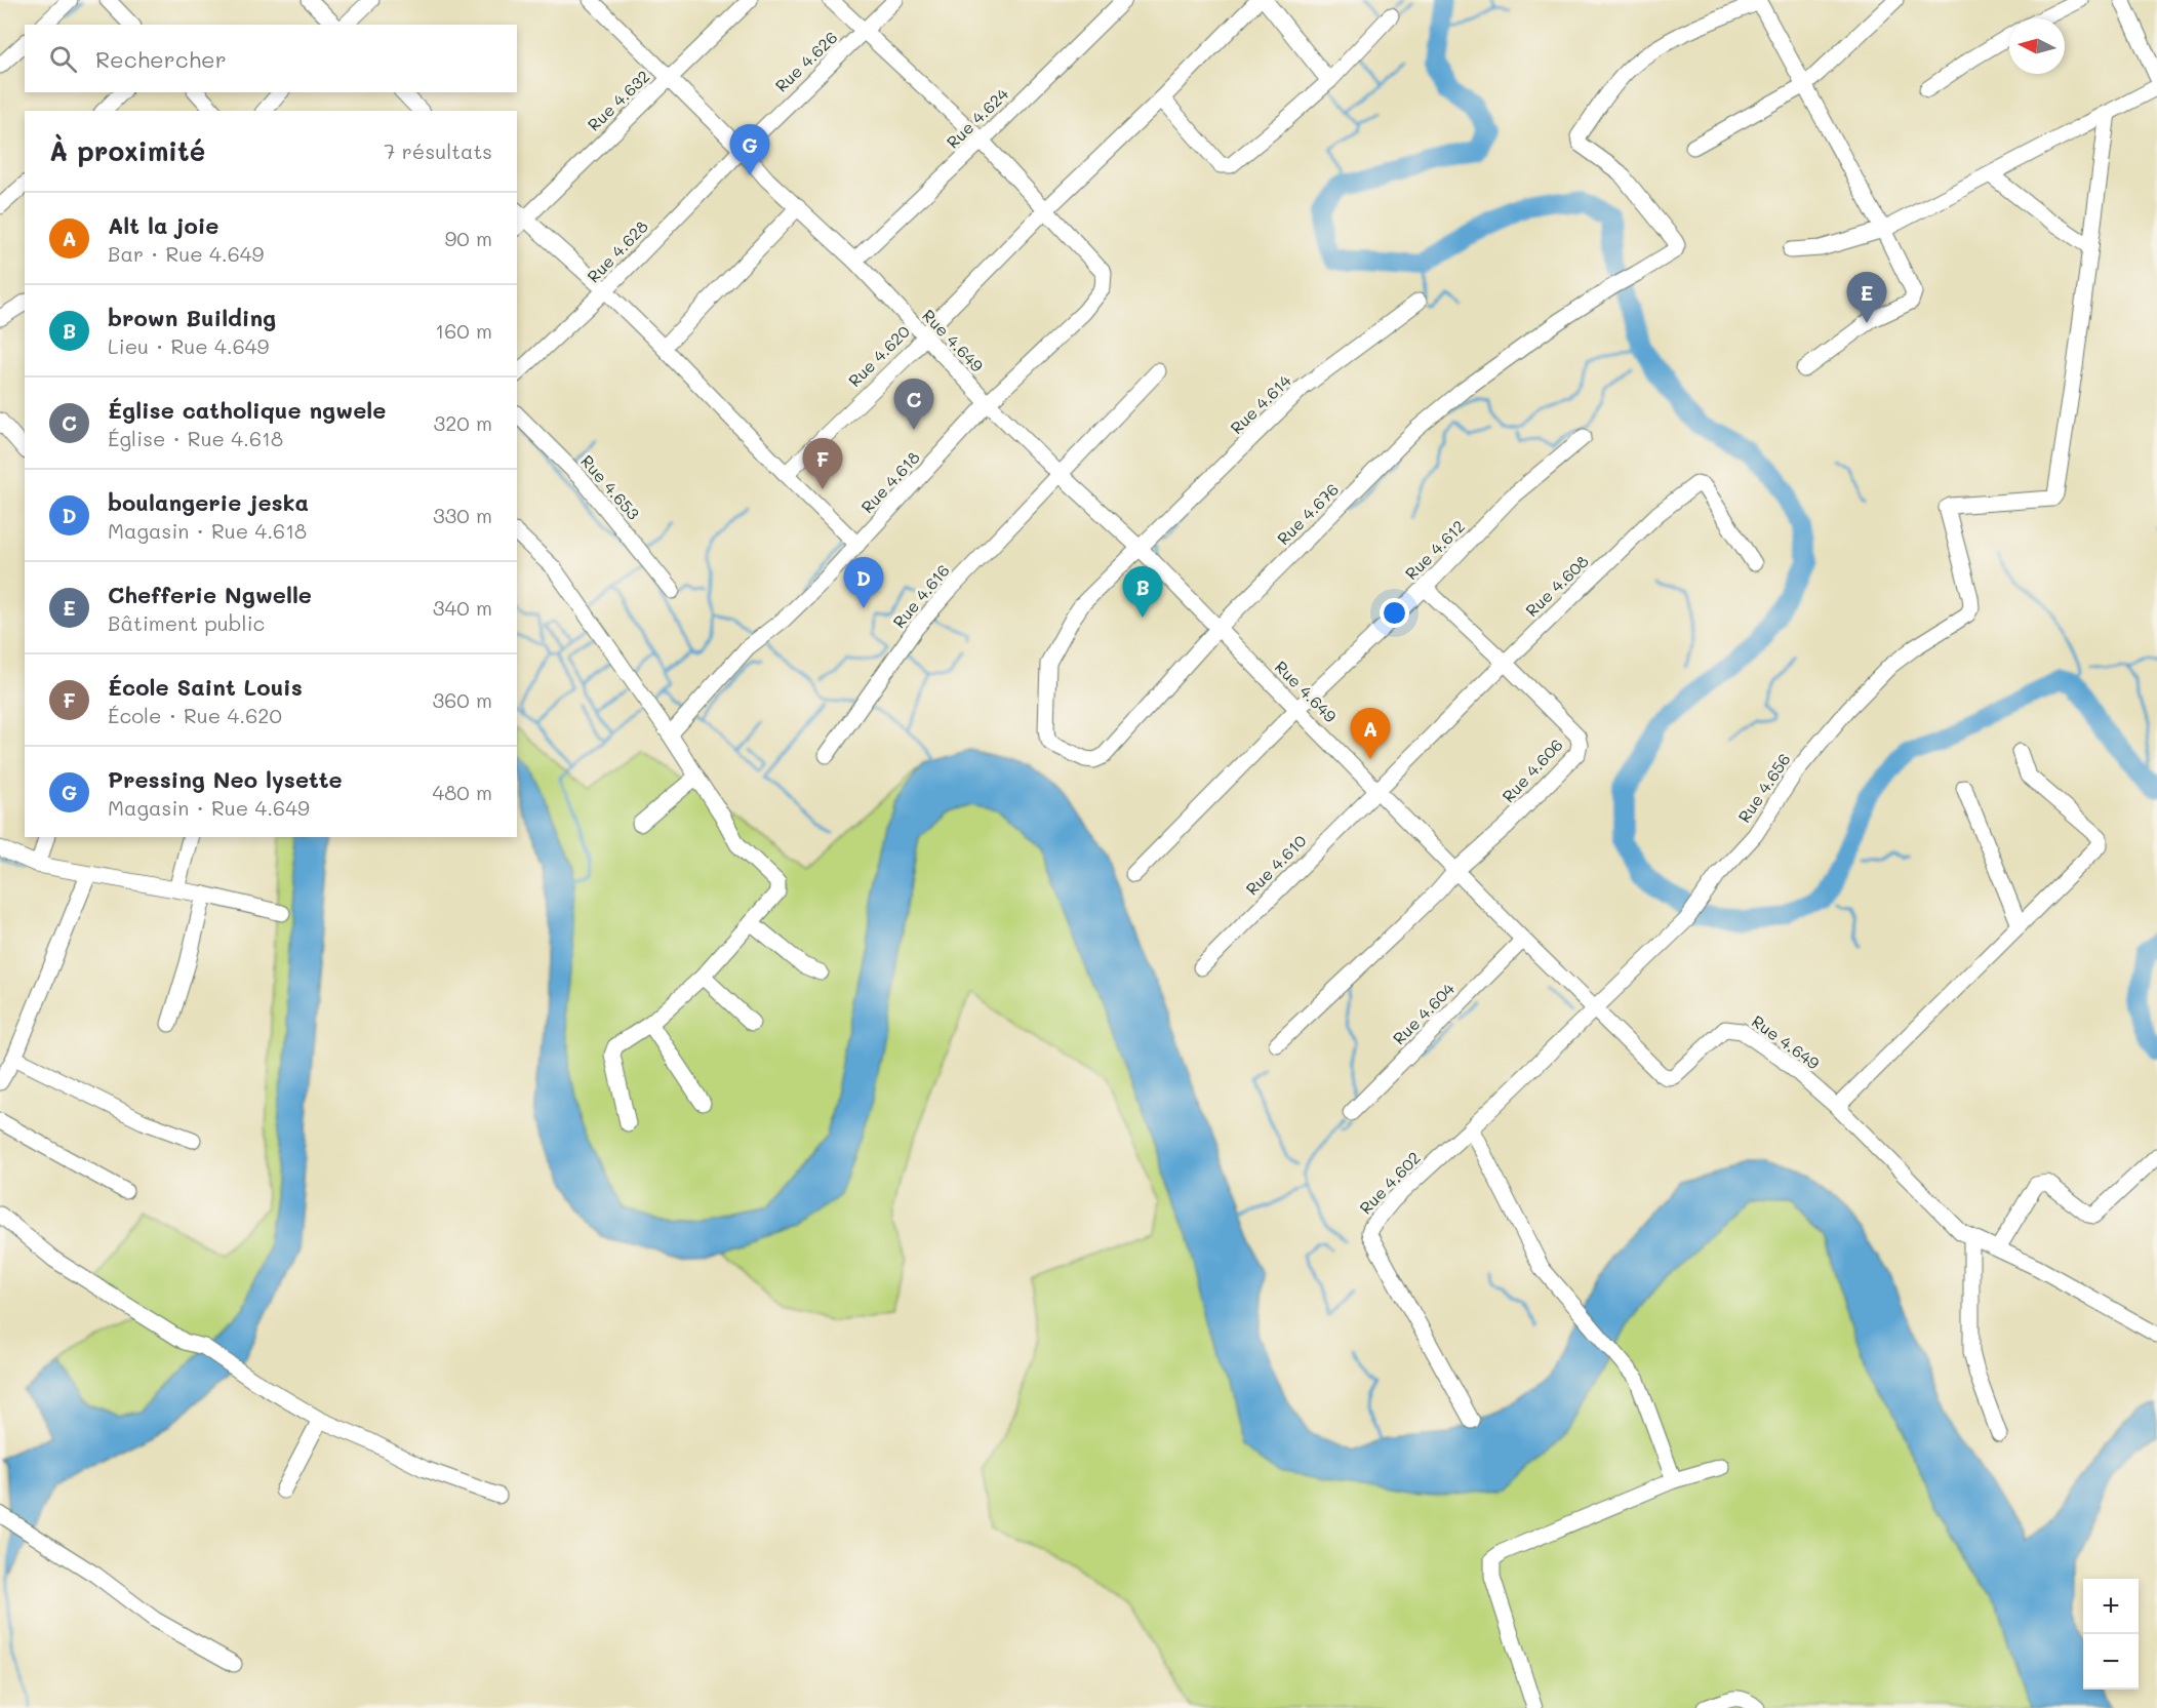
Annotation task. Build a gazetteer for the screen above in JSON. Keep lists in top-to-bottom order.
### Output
{
  "streets": {
    "street": [
      "Rue 4.626",
      "Rue 4.632",
      "Rue 4.624",
      "Rue 4.628",
      "Rue 4.649",
      "Rue 4.620",
      "Rue 4.614",
      "Rue 4.618",
      "Rue 4.653",
      "Rue 4.676",
      "Rue 4.612",
      "Rue 4.608",
      "Rue 4.616",
      "Rue 4.606",
      "Rue 4.656",
      "Rue 4.610",
      "Rue 4.604",
      "Rue 4.602"
    ]
  },
  "crossings": [
    ["Rue 4.626", "Rue 4.628"],
    ["Rue 4.626", "Rue 4.649"],
    ["Rue 4.626", "Rue 4.618"],
    ["Rue 4.632", "Rue 4.649"],
    ["Rue 4.624", "Rue 4.649"],
    ["Rue 4.624", "Rue 4.618"],
    ["Rue 4.628", "Rue 4.649"],
    ["Rue 4.649", "Rue 4.620"],
    ["Rue 4.649", "Rue 4.614"],
    ["Rue 4.649", "Rue 4.618"],
    ["Rue 4.649", "Rue 4.676"],
    ["Rue 4.649", "Rue 4.612"],
    ["Rue 4.649", "Rue 4.608"],
    ["Rue 4.649", "Rue 4.616"],
    ["Rue 4.649", "Rue 4.606"],
    ["Rue 4.649", "Rue 4.656"],
    ["Rue 4.649", "Rue 4.610"],
    ["Rue 4.649", "Rue 4.604"],
    ["Rue 4.649", "Rue 4.602"],
    ["Rue 4.620", "Rue 4.618"],
    ["Rue 4.614", "Rue 4.676"],
    ["Rue 4.612", "Rue 4.606"],
    ["Rue 4.608", "Rue 4.606"],
    ["Rue 4.608", "Rue 4.610"],
    ["Rue 4.656", "Rue 4.602"]
  ],
  "north": "left",
  "page": {
    "search": "Rechercher",
    "heading": ["À proximité", "7 résultats"],
    "pins": [
      "G",
      "E",
      "C",
      "F",
      "D",
      "B",
      "A"
    ],
    "list": [
      {
        "mark": "A",
        "name": "Alt la joie",
        "note": "Bar · Rue 4.649",
        "value": "90 m"
      },
      {
        "mark": "B",
        "name": "brown Building",
        "note": "Lieu · Rue 4.649",
        "value": "160 m"
      },
      {
        "mark": "C",
        "name": "Église catholique ngwele",
        "note": "Église · Rue 4.618",
        "value": "320 m"
      },
      {
        "mark": "D",
        "name": "boulangerie jeska",
        "note": "Magasin · Rue 4.618",
        "value": "330 m"
      },
      {
        "mark": "E",
        "name": "Chefferie Ngwelle",
        "note": "Bâtiment public",
        "value": "340 m"
      },
      {
        "mark": "F",
        "name": "École Saint Louis",
        "note": "École · Rue 4.620",
        "value": "360 m"
      },
      {
        "mark": "G",
        "name": "Pressing Neo lysette",
        "note": "Magasin · Rue 4.649",
        "value": "480 m"
      }
    ],
    "map_buttons": ["+", "−"]
  }
}
